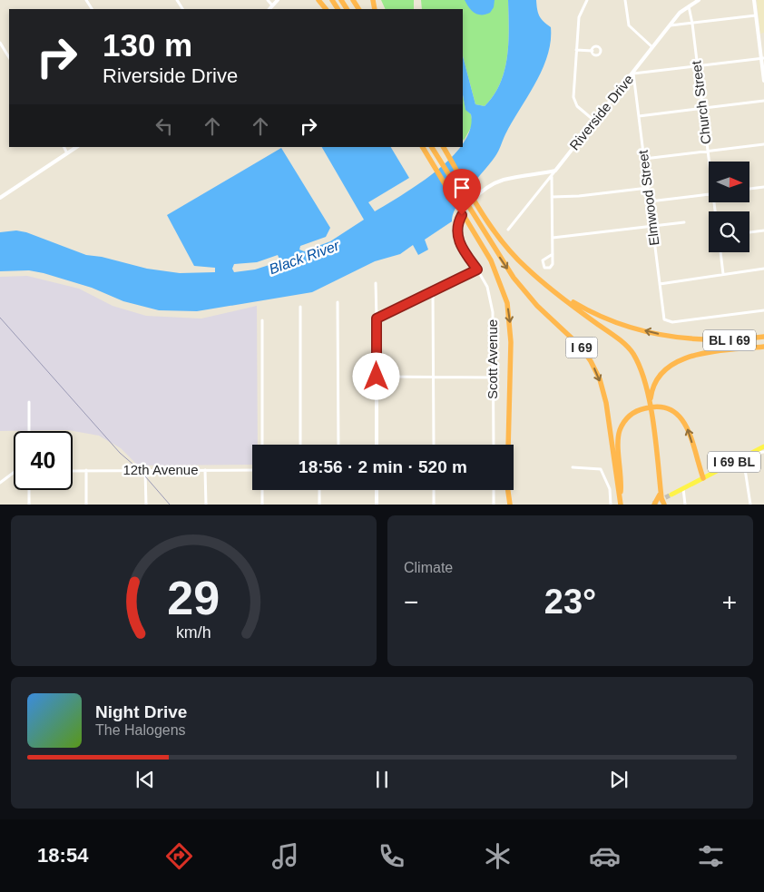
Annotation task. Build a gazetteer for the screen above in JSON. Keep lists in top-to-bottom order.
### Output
{
  "streets": {
    "highway": ["BL I 69", "I 69"],
    "main road": ["I 69 BL"],
    "street": [
      "Church Street",
      "Riverside Drive",
      "Elmwood Street",
      "Scott Avenue",
      "12th Avenue"
    ]
  },
  "crossings": [
    ["Church Street", "Riverside Drive"],
    ["Riverside Drive", "Elmwood Street"],
    ["BL I 69", "I 69"]
  ],
  "water": ["Black River"],
  "north": "right",
  "page": {
    "turn": ["130 m", "Riverside Drive"],
    "limit": "40",
    "trip": "18:56 · 2 min · 520 m",
    "tile": "Climate",
    "heat": ["−", "23°", "+"],
    "song": ["Night Drive", "The Halogens"],
    "tabs": "18:54",
    "gauge": ["29", "km/h"]
  }
}
